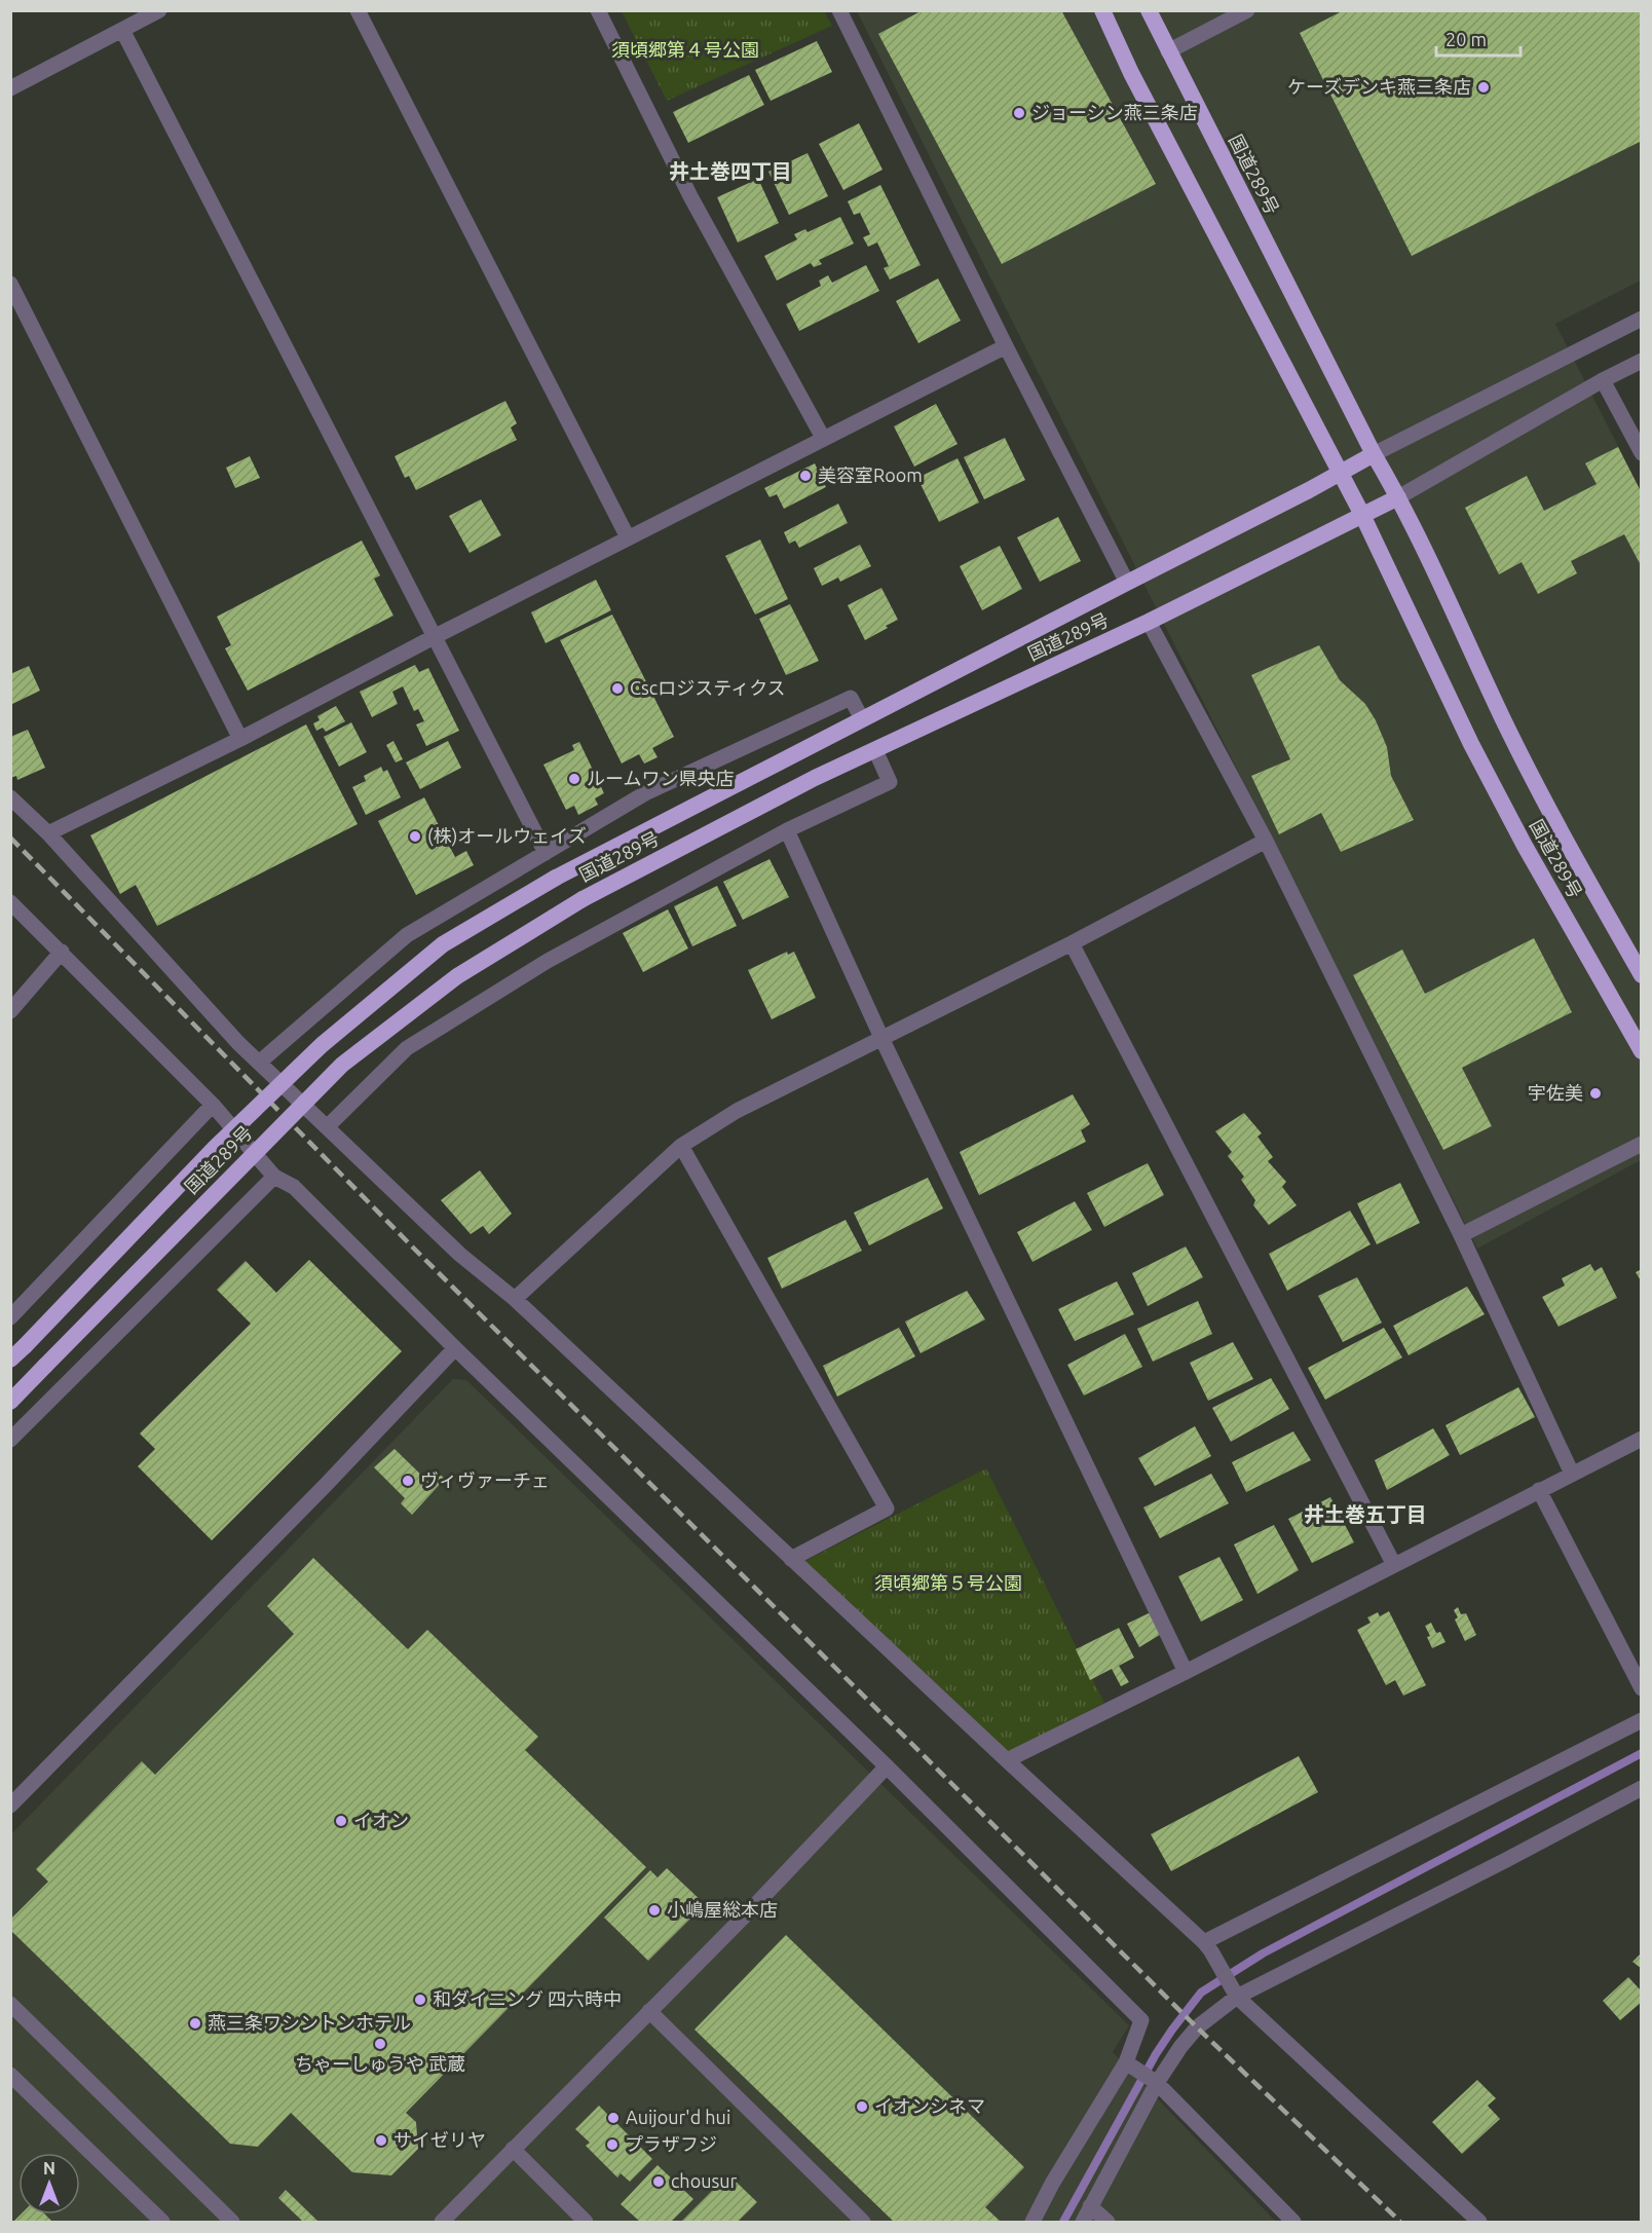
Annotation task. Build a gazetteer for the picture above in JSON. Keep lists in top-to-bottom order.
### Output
{
  "streets": {
    "highway": ["国道289号"]
  },
  "districts": ["井土巻四丁目", "井土巻五丁目"],
  "parks": ["須頃郷第４号公園", "須頃郷第５号公園"],
  "places": [
    "ケーズデンキ燕三条店",
    "ジョーシン燕三条店",
    "美容室Room",
    "Cscロジスティクス",
    "ルームワン県央店",
    "(株)オールウェイズ",
    "宇佐美",
    "ヴィヴァーチェ",
    "イオン",
    "小嶋屋総本店",
    "和ダイニング 四六時中",
    "燕三条ワシントンホテル",
    "ちゃーしゅうや 武蔵",
    "イオンシネマ",
    "Auijour'd hui",
    "サイゼリヤ",
    "プラザフジ",
    "chousur"
  ],
  "scale_bar": "20 m",
  "north": "top"
}
